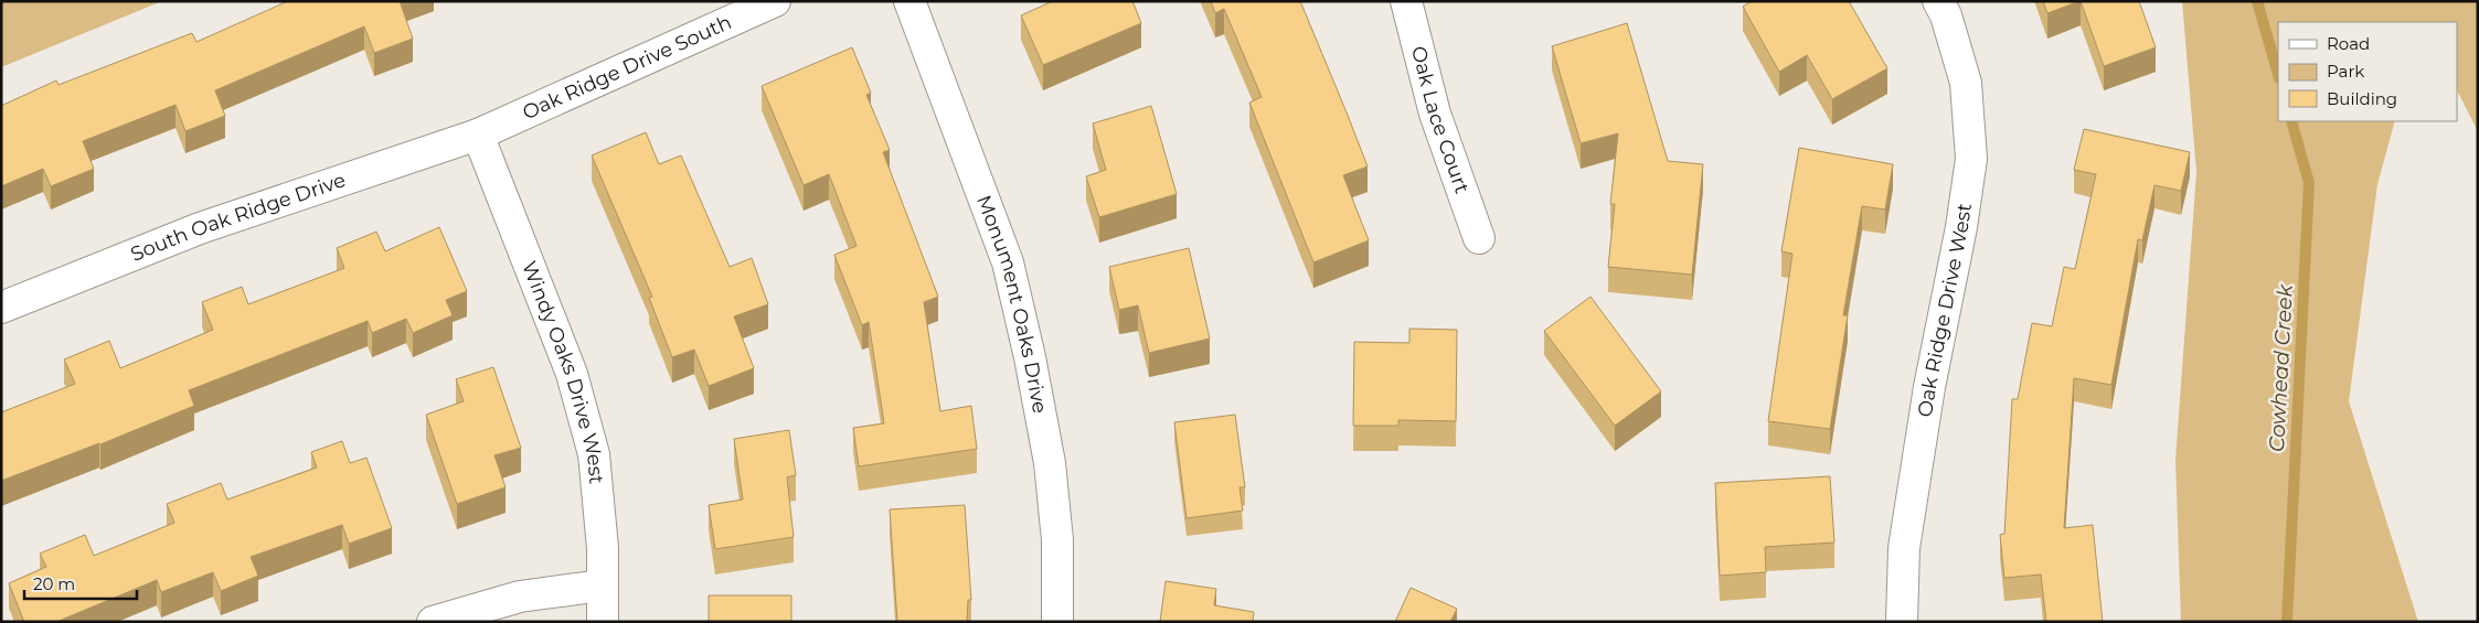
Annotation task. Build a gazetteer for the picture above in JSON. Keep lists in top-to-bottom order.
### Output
{
  "streets": {
    "street": [
      "Oak Ridge Drive South",
      "Oak Lace Court",
      "South Oak Ridge Drive",
      "Monument Oaks Drive",
      "Oak Ridge Drive West",
      "Windy Oaks Drive West"
    ]
  },
  "crossings": [
    ["Oak Ridge Drive South", "South Oak Ridge Drive"],
    ["Oak Ridge Drive South", "Windy Oaks Drive West"],
    ["South Oak Ridge Drive", "Windy Oaks Drive West"]
  ],
  "water": ["Cowhead Creek"],
  "legend": ["Road", "Park", "Building"],
  "scale_bar": "20 m"
}
